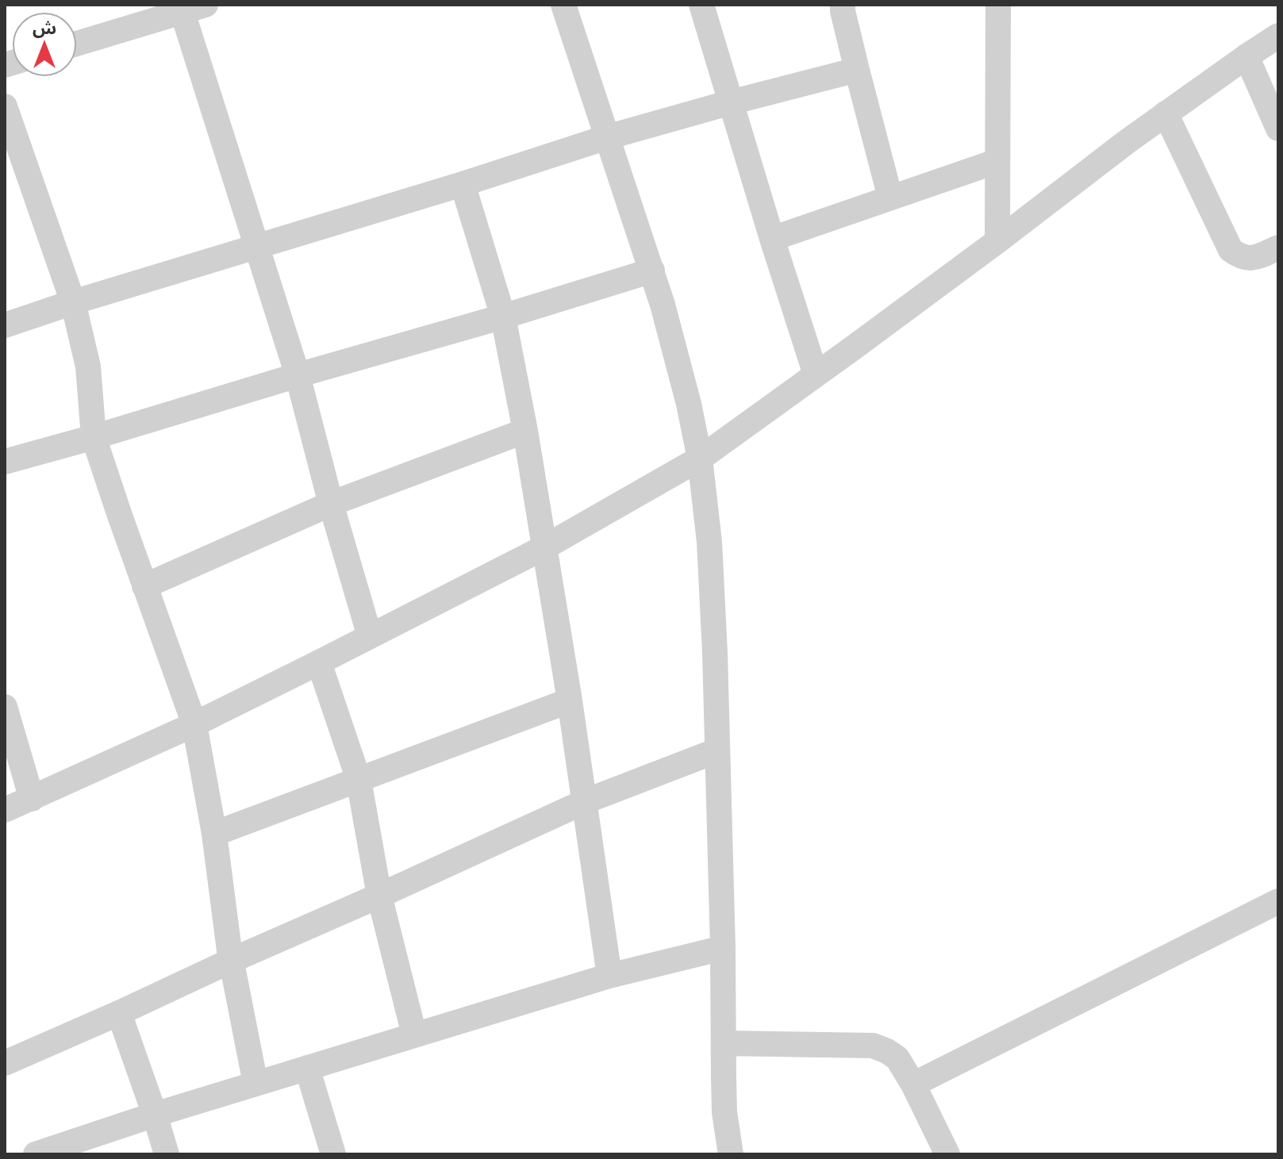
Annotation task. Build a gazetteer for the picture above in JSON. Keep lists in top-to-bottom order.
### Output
{
  "north": "top"
}
